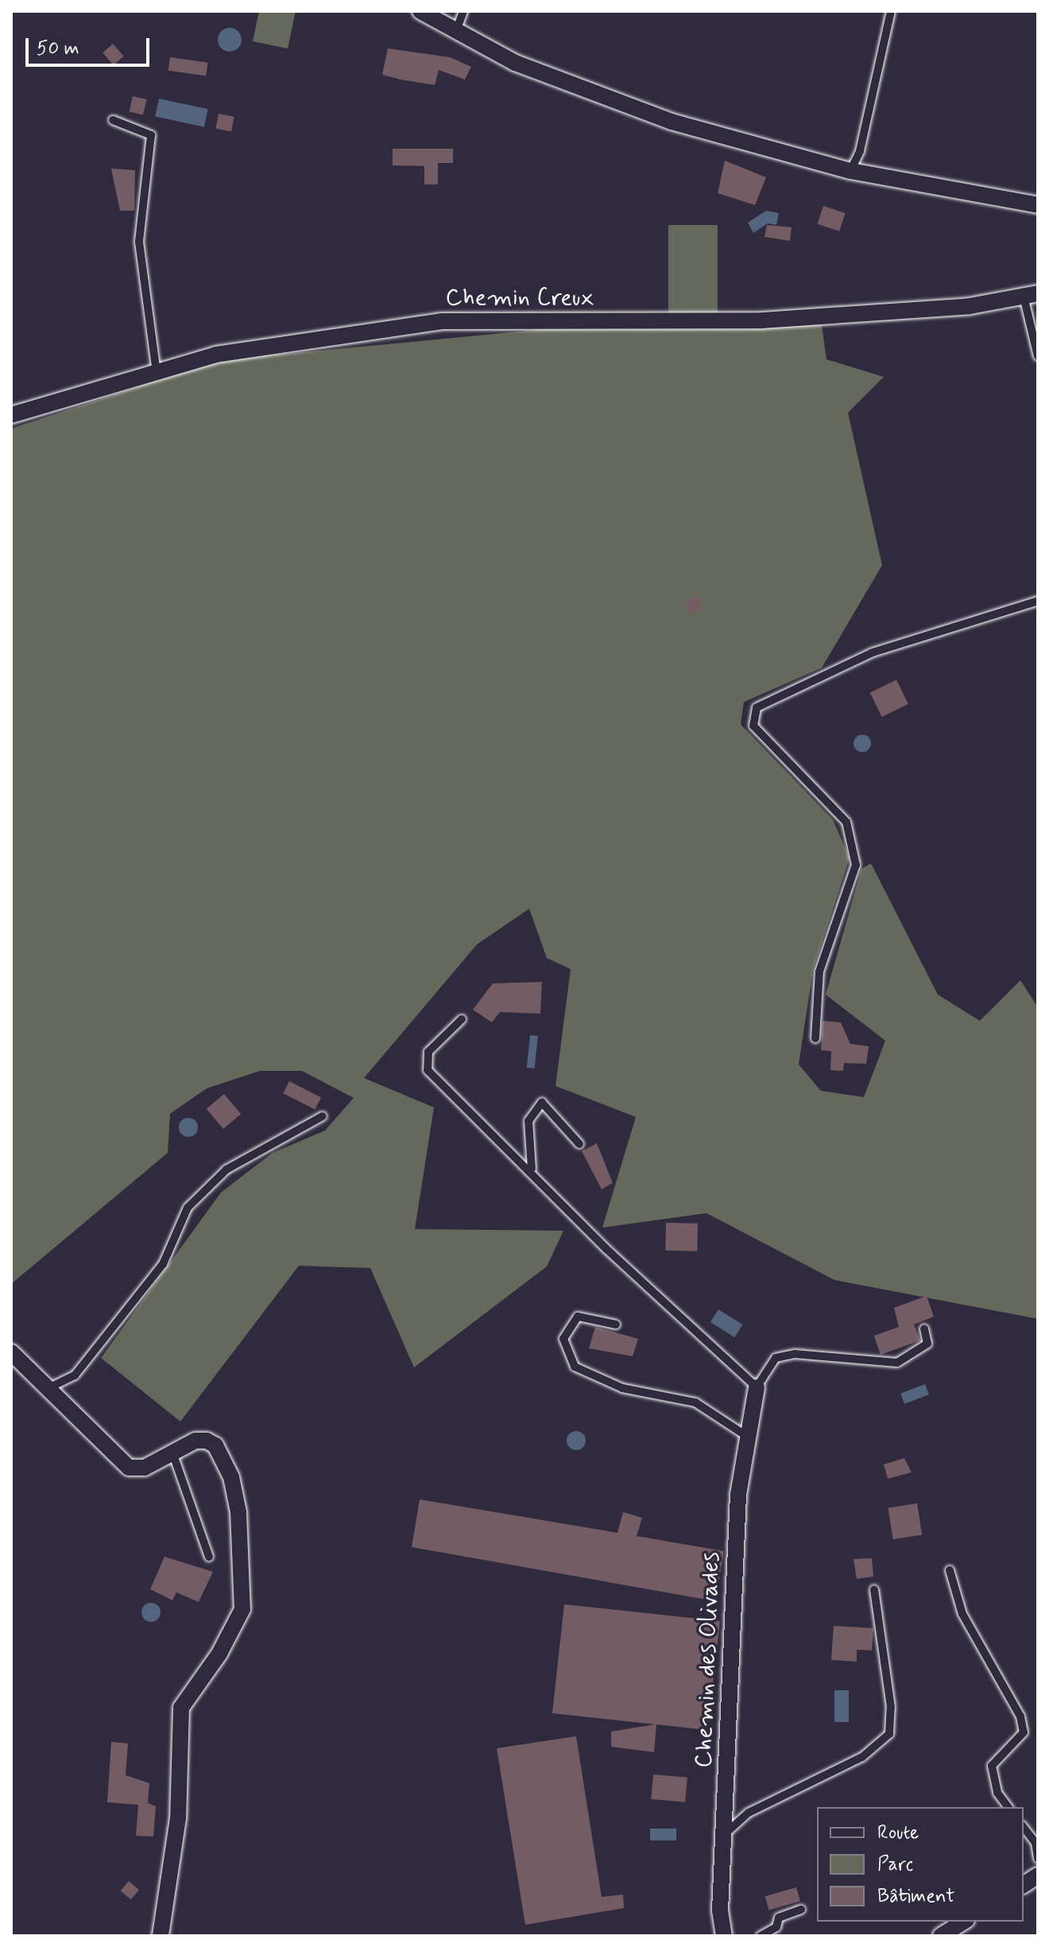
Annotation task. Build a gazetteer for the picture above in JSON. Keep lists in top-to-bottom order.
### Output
{
  "streets": {
    "street": ["Chemin Creux", "Chemin des Olivades"]
  },
  "legend": ["Route", "Parc", "Bâtiment"],
  "scale_bar": "50 m"
}
